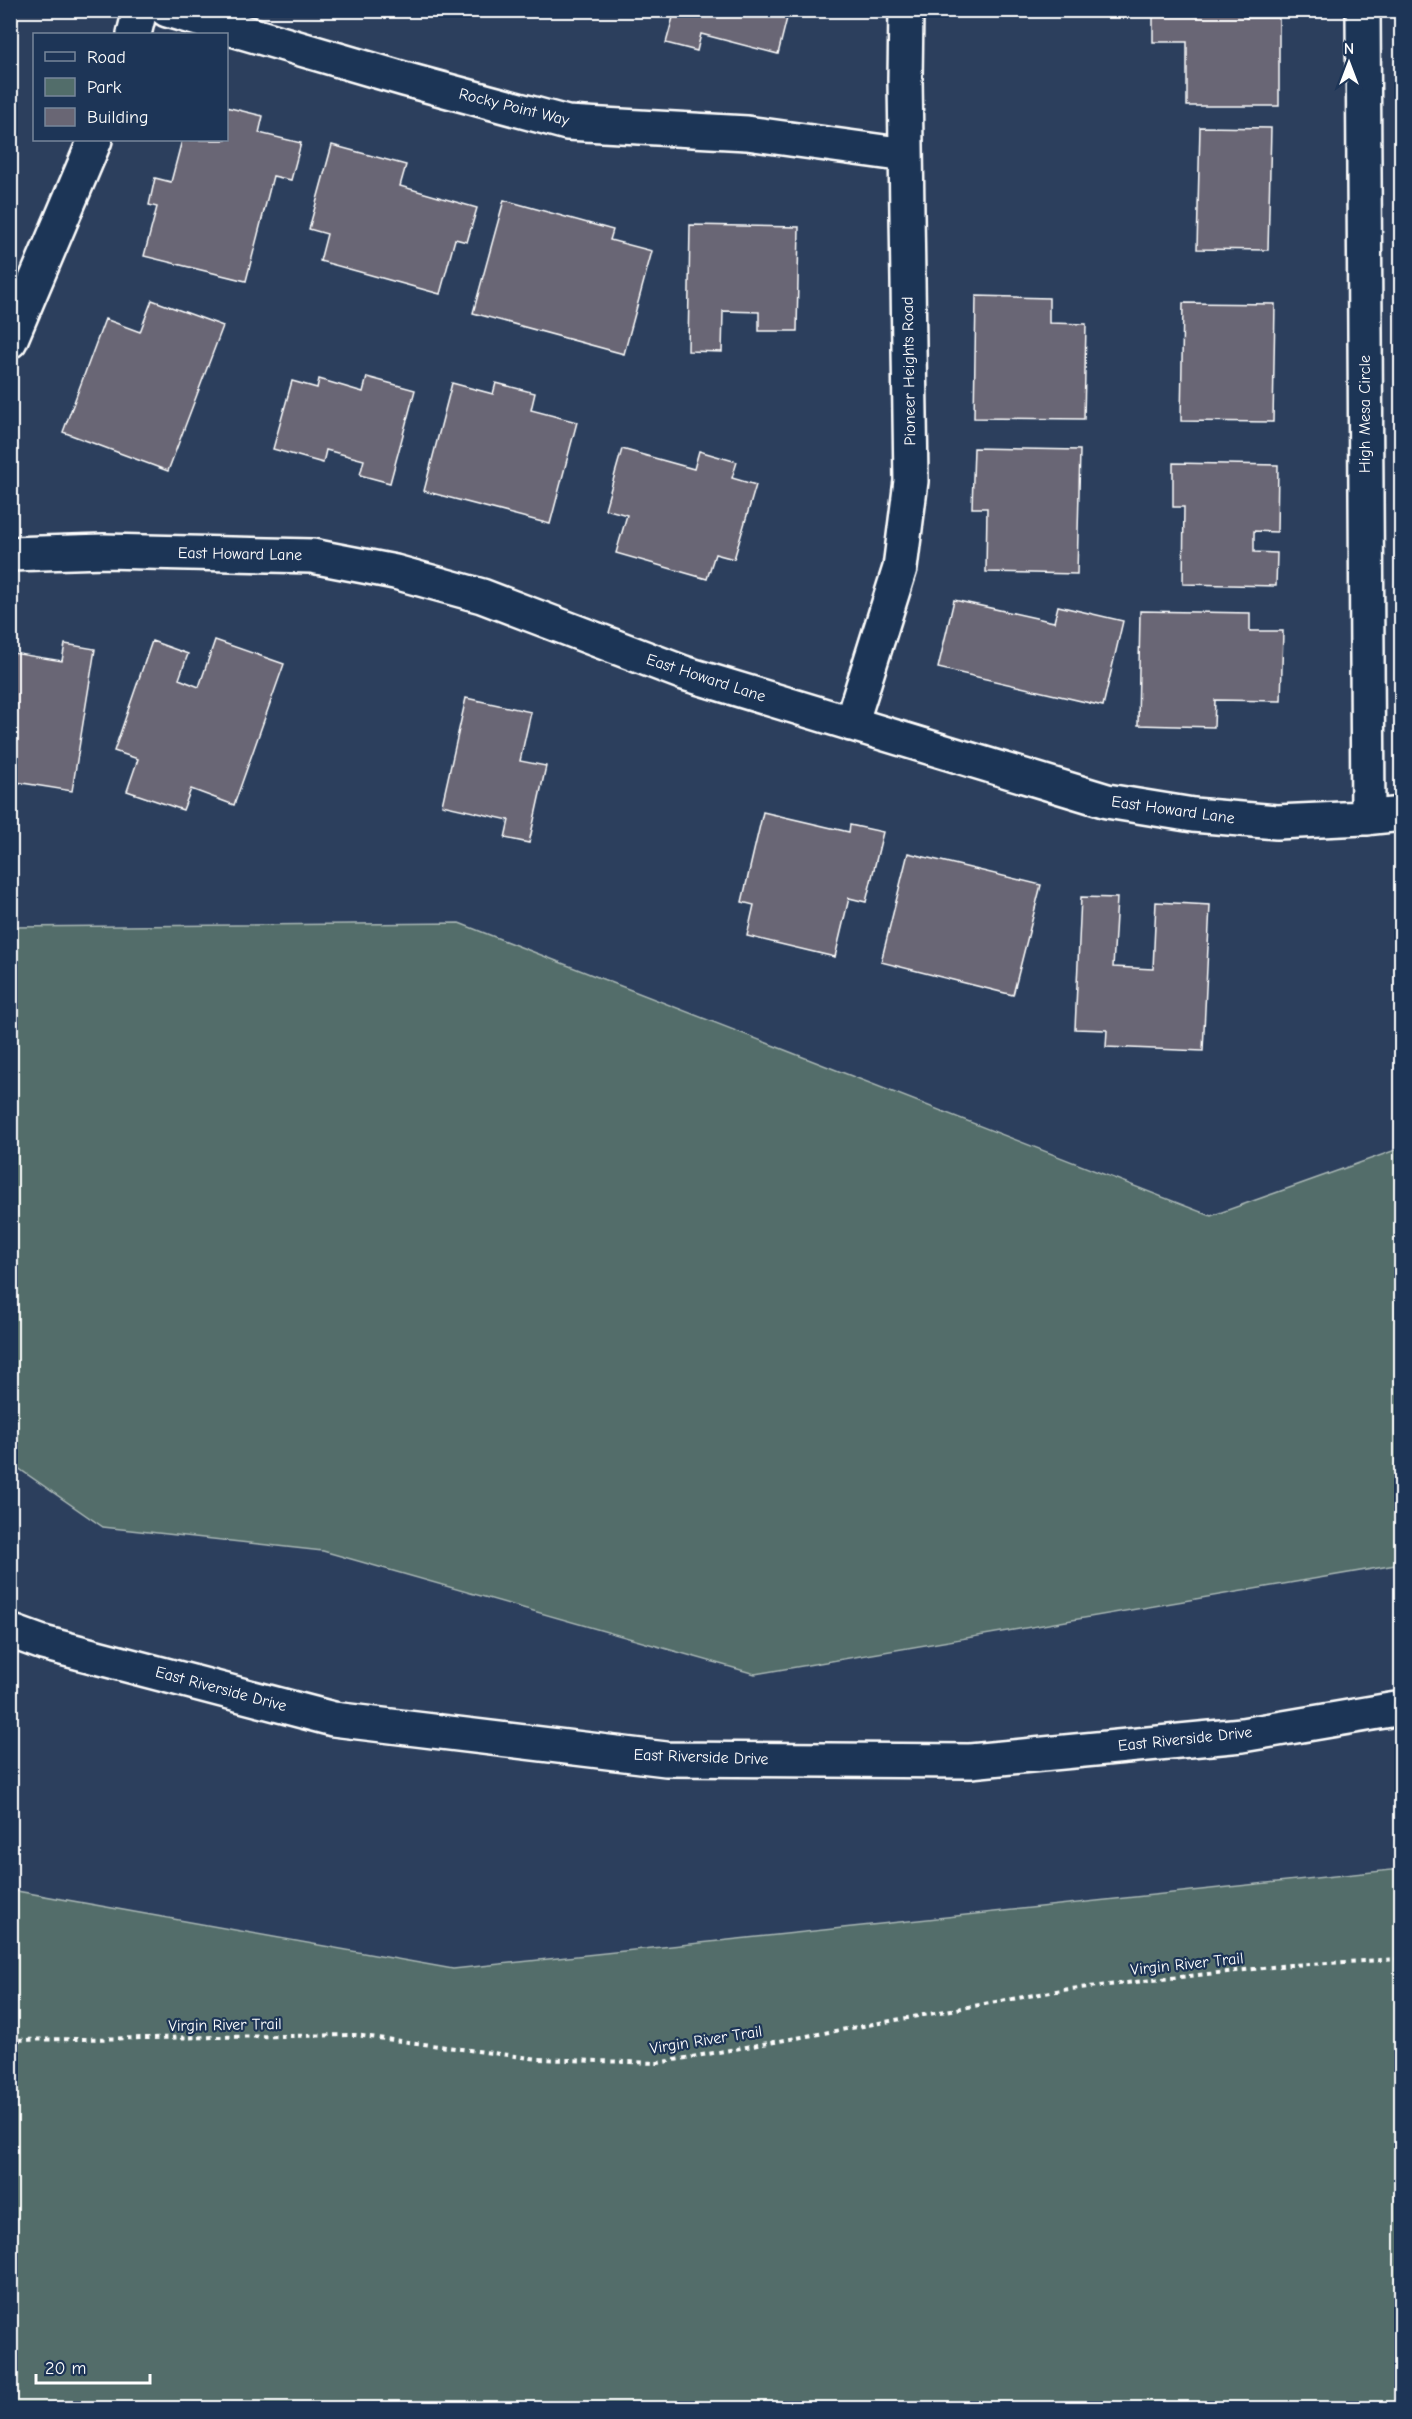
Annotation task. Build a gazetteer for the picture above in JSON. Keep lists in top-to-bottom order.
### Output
{
  "streets": {
    "street": [
      "Rocky Point Way",
      "Pioneer Heights Road",
      "High Mesa Circle",
      "East Howard Lane",
      "East Riverside Drive"
    ],
    "path": ["Virgin River Trail"]
  },
  "crossings": [
    ["Rocky Point Way", "Pioneer Heights Road"],
    ["Pioneer Heights Road", "East Howard Lane"],
    ["High Mesa Circle", "East Howard Lane"]
  ],
  "legend": ["Road", "Park", "Building"],
  "scale_bar": "20 m",
  "north": "top"
}
